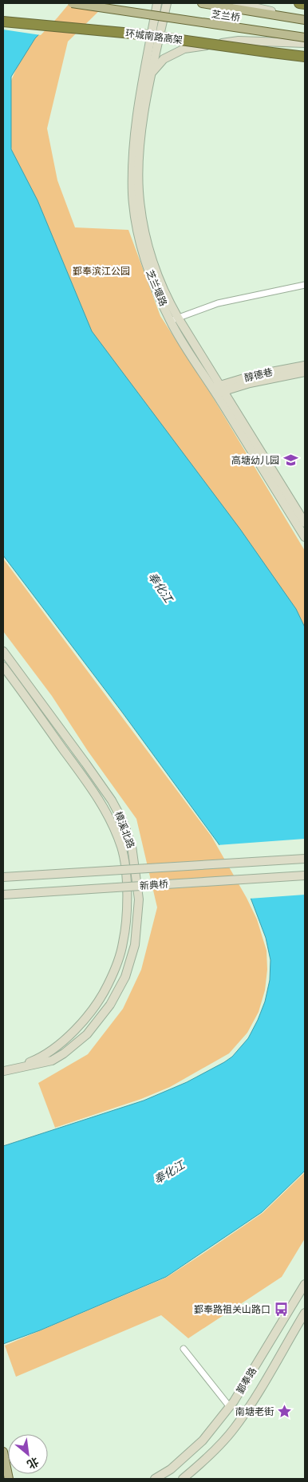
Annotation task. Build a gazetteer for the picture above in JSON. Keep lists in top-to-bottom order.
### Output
{
  "streets": {
    "highway": ["环城南路高架"],
    "main road": ["芝兰桥"],
    "street": [
      "芝兰堰路",
      "醇德巷",
      "樟溪北路",
      "新典桥",
      "鄞奉路"
    ]
  },
  "crossings": [
    ["芝兰堰路", "醇德巷"]
  ],
  "water": ["奉化江"],
  "parks": ["鄞奉滨江公园"],
  "places": {
    "school or university": ["高塘幼儿园"],
    "bus stop": ["鄞奉路祖关山路口"],
    "place": ["南塘老街"]
  },
  "north": "bottom right"
}
